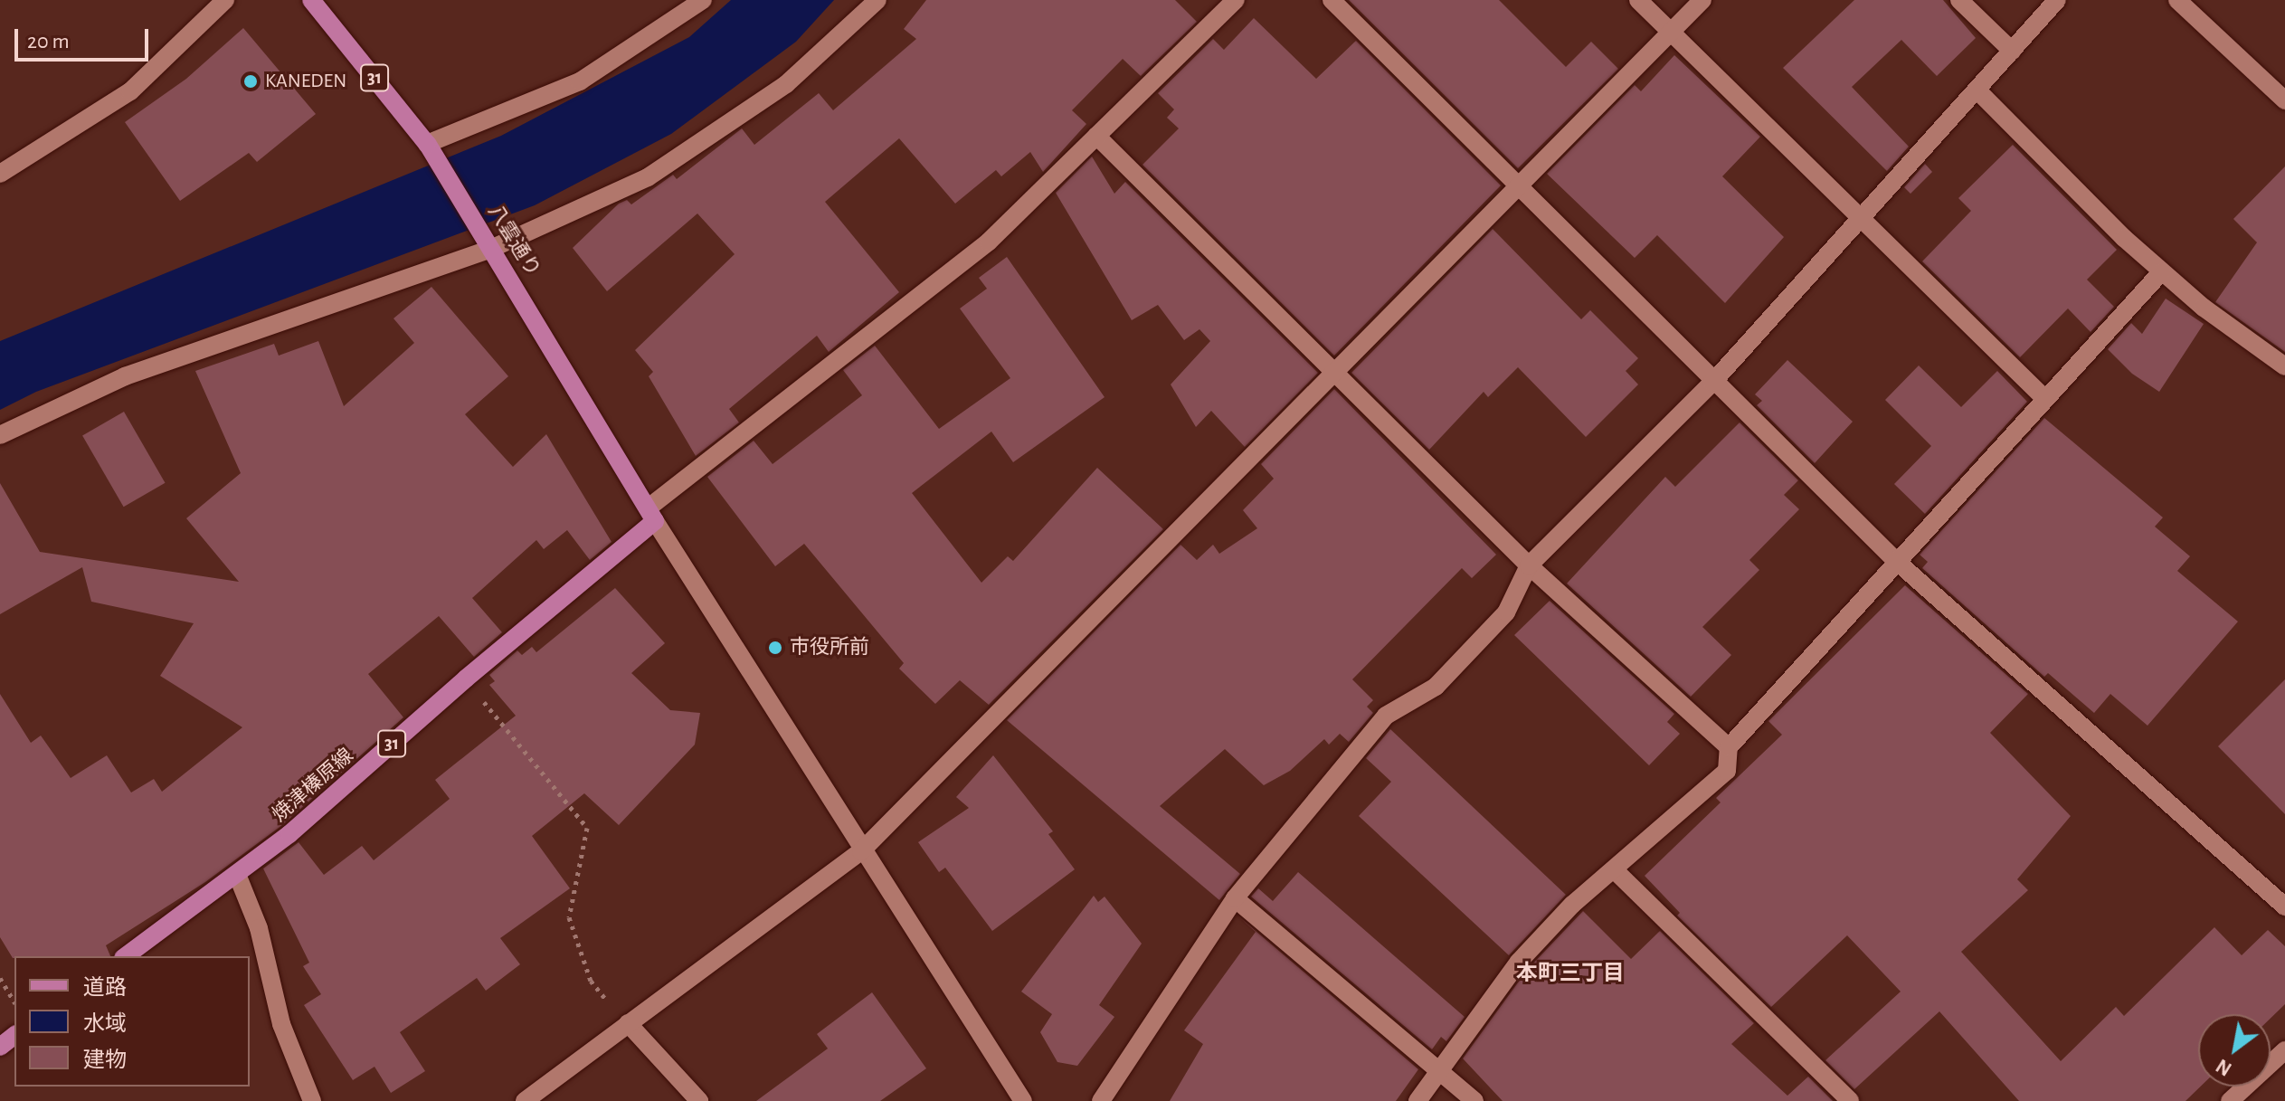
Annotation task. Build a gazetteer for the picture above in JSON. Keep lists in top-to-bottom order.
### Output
{
  "streets": {
    "main road": ["31", "八雲通り", "焼津榛原線"]
  },
  "crossings": [
    ["八雲通り", "焼津榛原線"]
  ],
  "districts": ["本町三丁目"],
  "places": ["KANEDEN", "市役所前"],
  "legend": ["道路", "水域", "建物"],
  "scale_bar": "20 m",
  "north": "bottom left"
}
